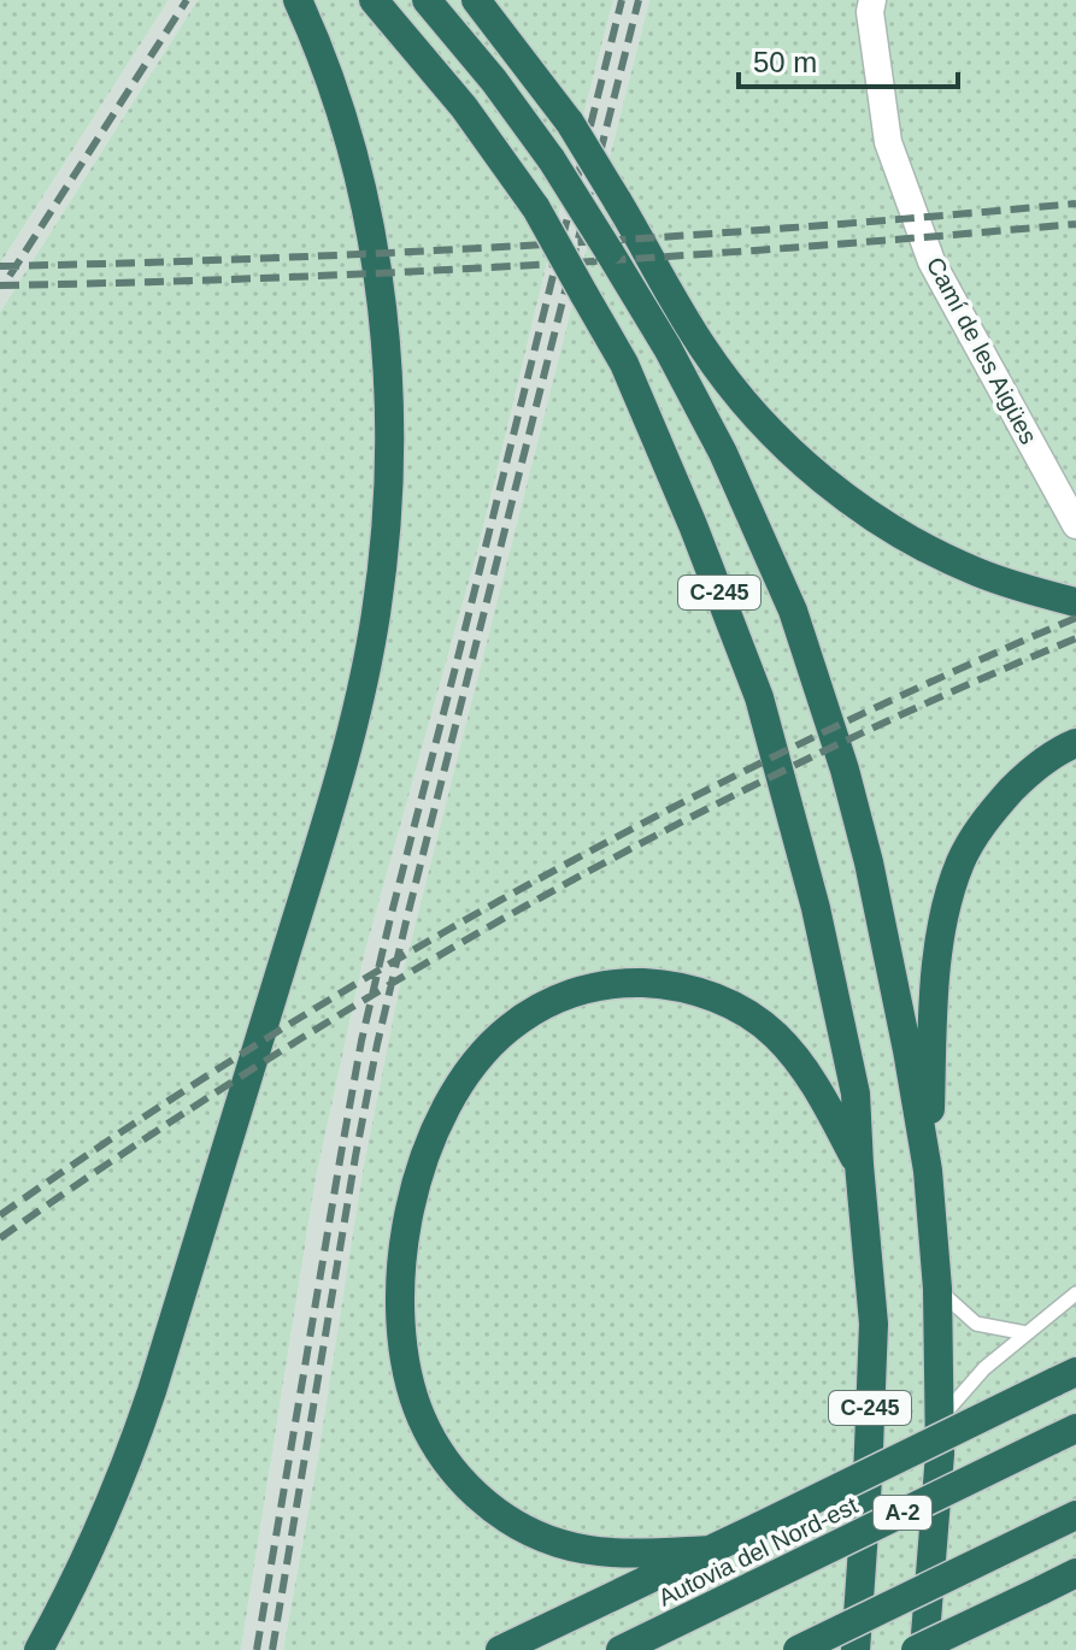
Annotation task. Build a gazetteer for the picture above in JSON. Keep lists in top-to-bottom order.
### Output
{
  "streets": {
    "highway": ["C-245", "A-2", "Autovia del Nord-est"],
    "street": ["Camí de les Aigües"]
  },
  "scale_bar": "50 m"
}
